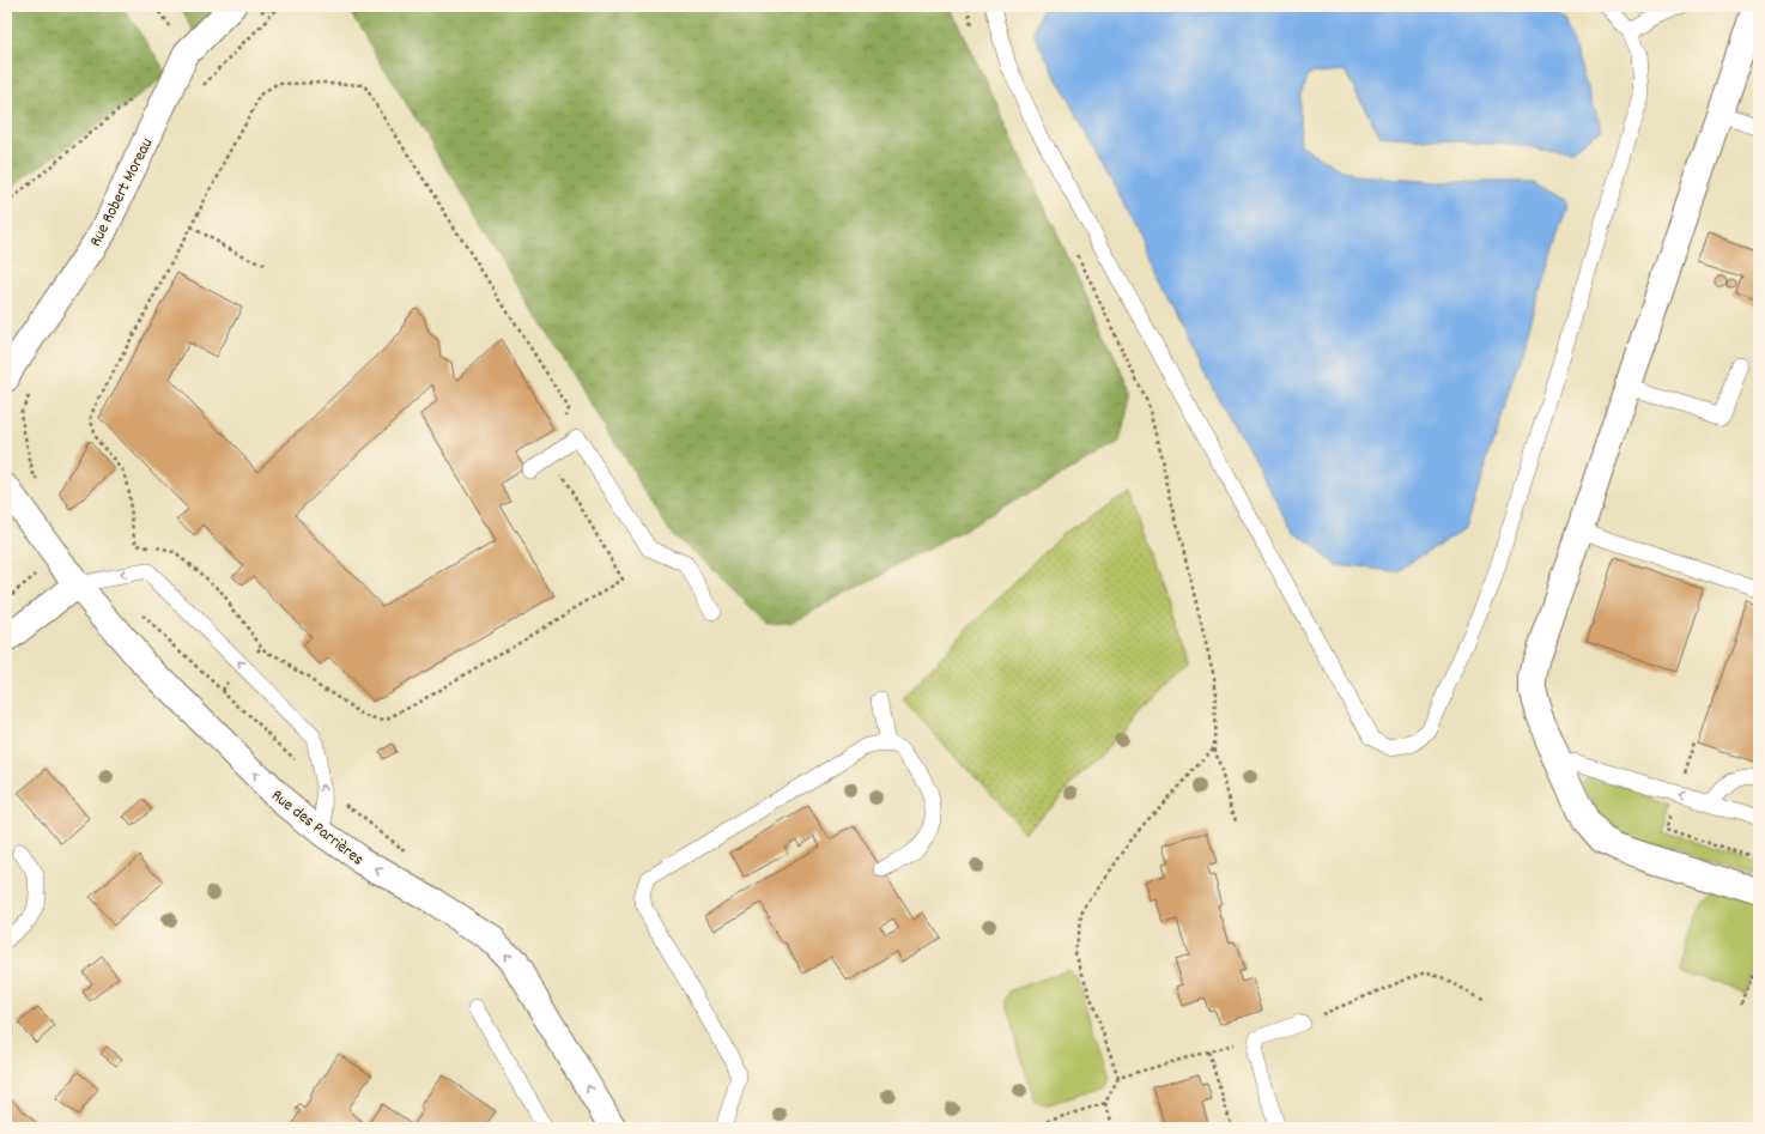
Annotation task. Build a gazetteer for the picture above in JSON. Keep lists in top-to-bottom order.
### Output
{
  "streets": {
    "street": ["Rue Robert Moreau", "Rue des Parrières"]
  },
  "one_way": ["Rue des Parrières"]
}
